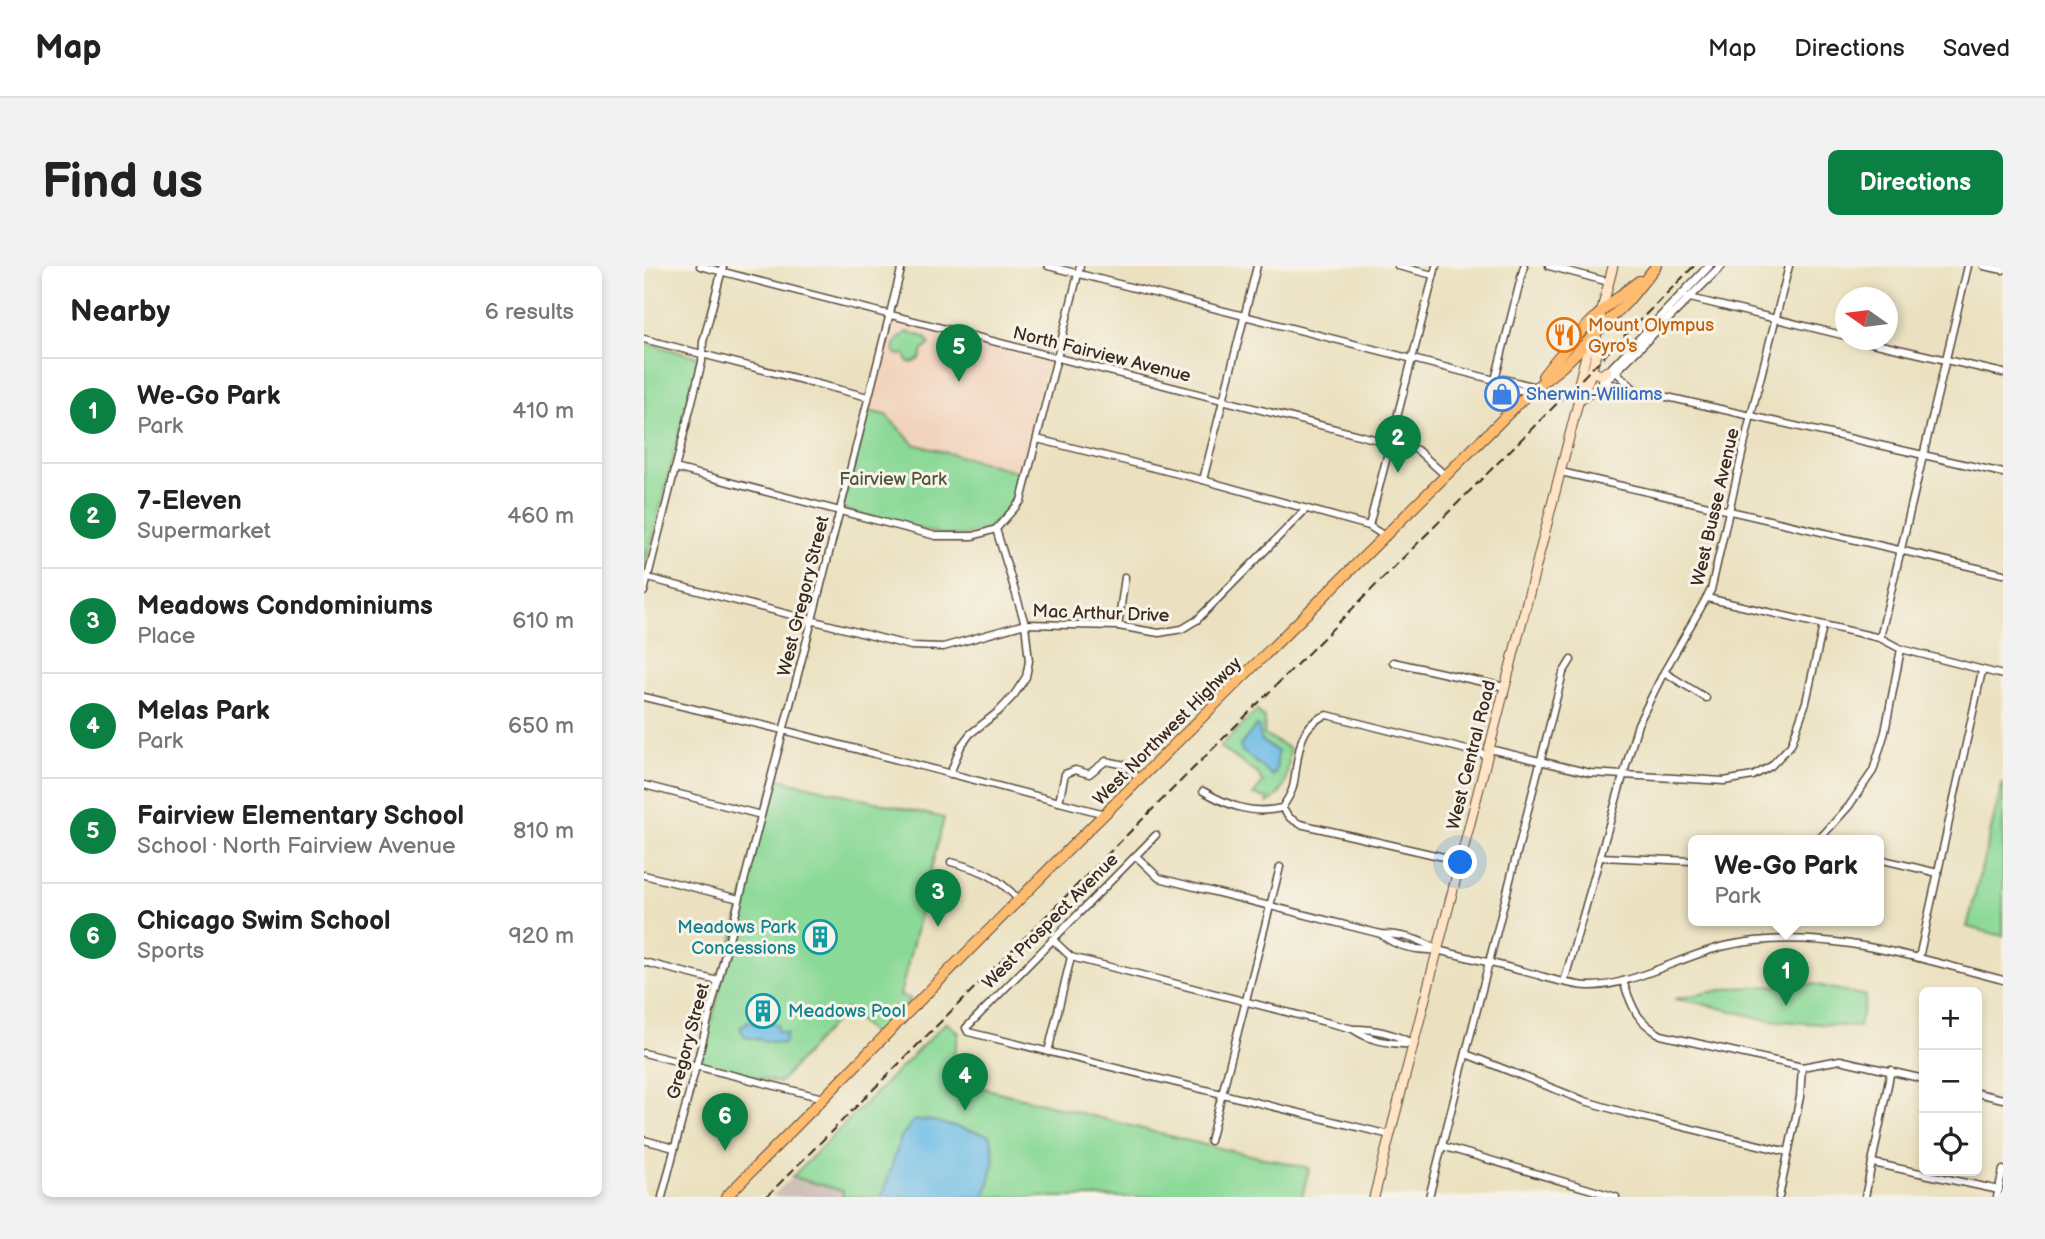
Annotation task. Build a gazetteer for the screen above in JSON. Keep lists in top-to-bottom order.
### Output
{
  "streets": {
    "main road": ["West Northwest Highway", "West Central Road"],
    "street": [
      "North Fairview Avenue",
      "West Busse Avenue",
      "West Gregory Street",
      "Mac Arthur Drive",
      "West Prospect Avenue",
      "Gregory Street"
    ]
  },
  "crossings": [
    ["North Fairview Avenue", "West Gregory Street"],
    ["North Fairview Avenue", "West Northwest Highway"],
    ["West Gregory Street", "Mac Arthur Drive"],
    ["West Gregory Street", "Gregory Street"],
    ["West Northwest Highway", "West Central Road"]
  ],
  "parks": ["Fairview Park"],
  "places": {
    "restaurant": ["Mount Olympus Gyro's"],
    "shop": ["Sherwin-Williams"],
    "building": ["Meadows Park Concessions", "Meadows Pool"]
  },
  "north": "left",
  "page": {
    "header": "Map",
    "nav": ["Map", "Directions", "Saved"],
    "buttons": "Directions",
    "title": "Find us",
    "heading": ["Nearby", "6 results"],
    "pins": [
      "5",
      "2",
      "3",
      "1",
      "4",
      "6"
    ],
    "list": [
      {
        "mark": "1",
        "name": "We-Go Park",
        "note": "Park",
        "value": "410 m"
      },
      {
        "mark": "2",
        "name": "7-Eleven",
        "note": "Supermarket",
        "value": "460 m"
      },
      {
        "mark": "3",
        "name": "Meadows Condominiums",
        "note": "Place",
        "value": "610 m"
      },
      {
        "mark": "4",
        "name": "Melas Park",
        "note": "Park",
        "value": "650 m"
      },
      {
        "mark": "5",
        "name": "Fairview Elementary School",
        "note": "School · North Fairview Avenue",
        "value": "810 m"
      },
      {
        "mark": "6",
        "name": "Chicago Swim School",
        "note": "Sports",
        "value": "920 m"
      }
    ],
    "popup": ["We-Go Park", "Park"],
    "map_buttons": ["+", "−"]
  }
}
